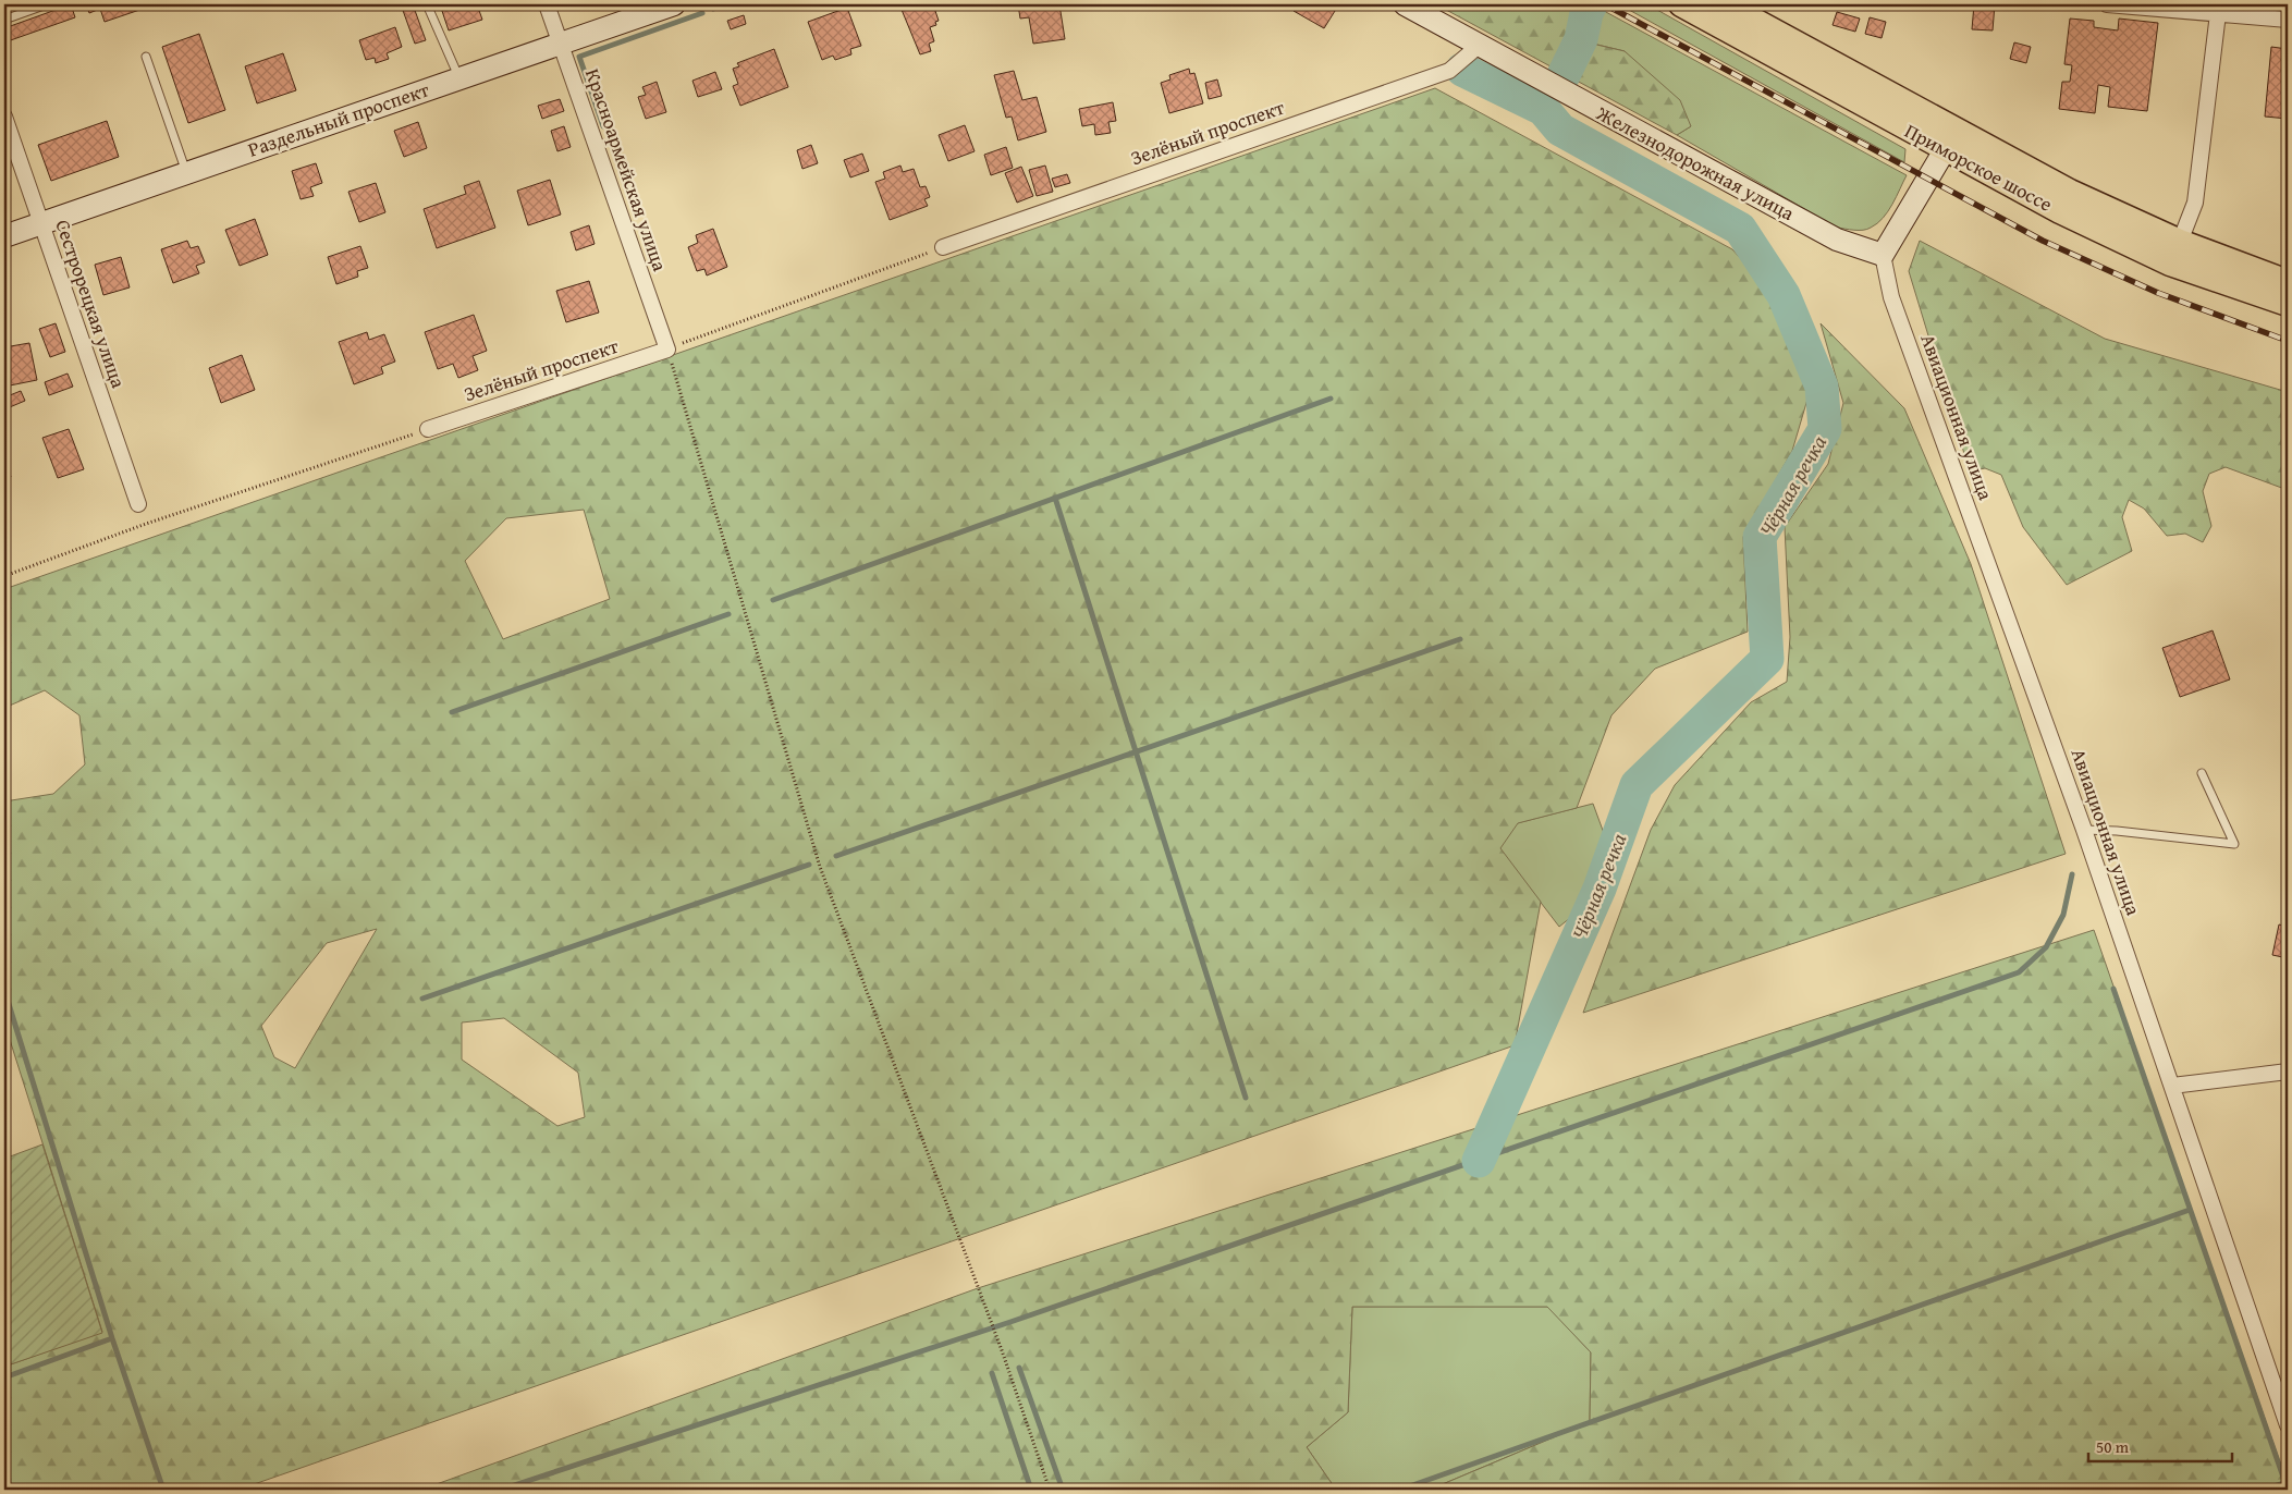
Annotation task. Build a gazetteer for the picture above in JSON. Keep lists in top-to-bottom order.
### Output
{
  "streets": {
    "main road": ["Приморское шоссе"],
    "street": [
      "Раздельный проспект",
      "Зелёный проспект",
      "Железнодорожная улица",
      "Красноармейская улица",
      "Сестрорецкая улица",
      "Авиационная улица"
    ]
  },
  "crossings": [
    ["Раздельный проспект", "Красноармейская улица"],
    ["Раздельный проспект", "Сестрорецкая улица"],
    ["Зелёный проспект", "Железнодорожная улица"],
    ["Зелёный проспект", "Красноармейская улица"],
    ["Железнодорожная улица", "Авиационная улица"]
  ],
  "water": ["Чёрная речка"],
  "scale_bar": "50 m"
}
